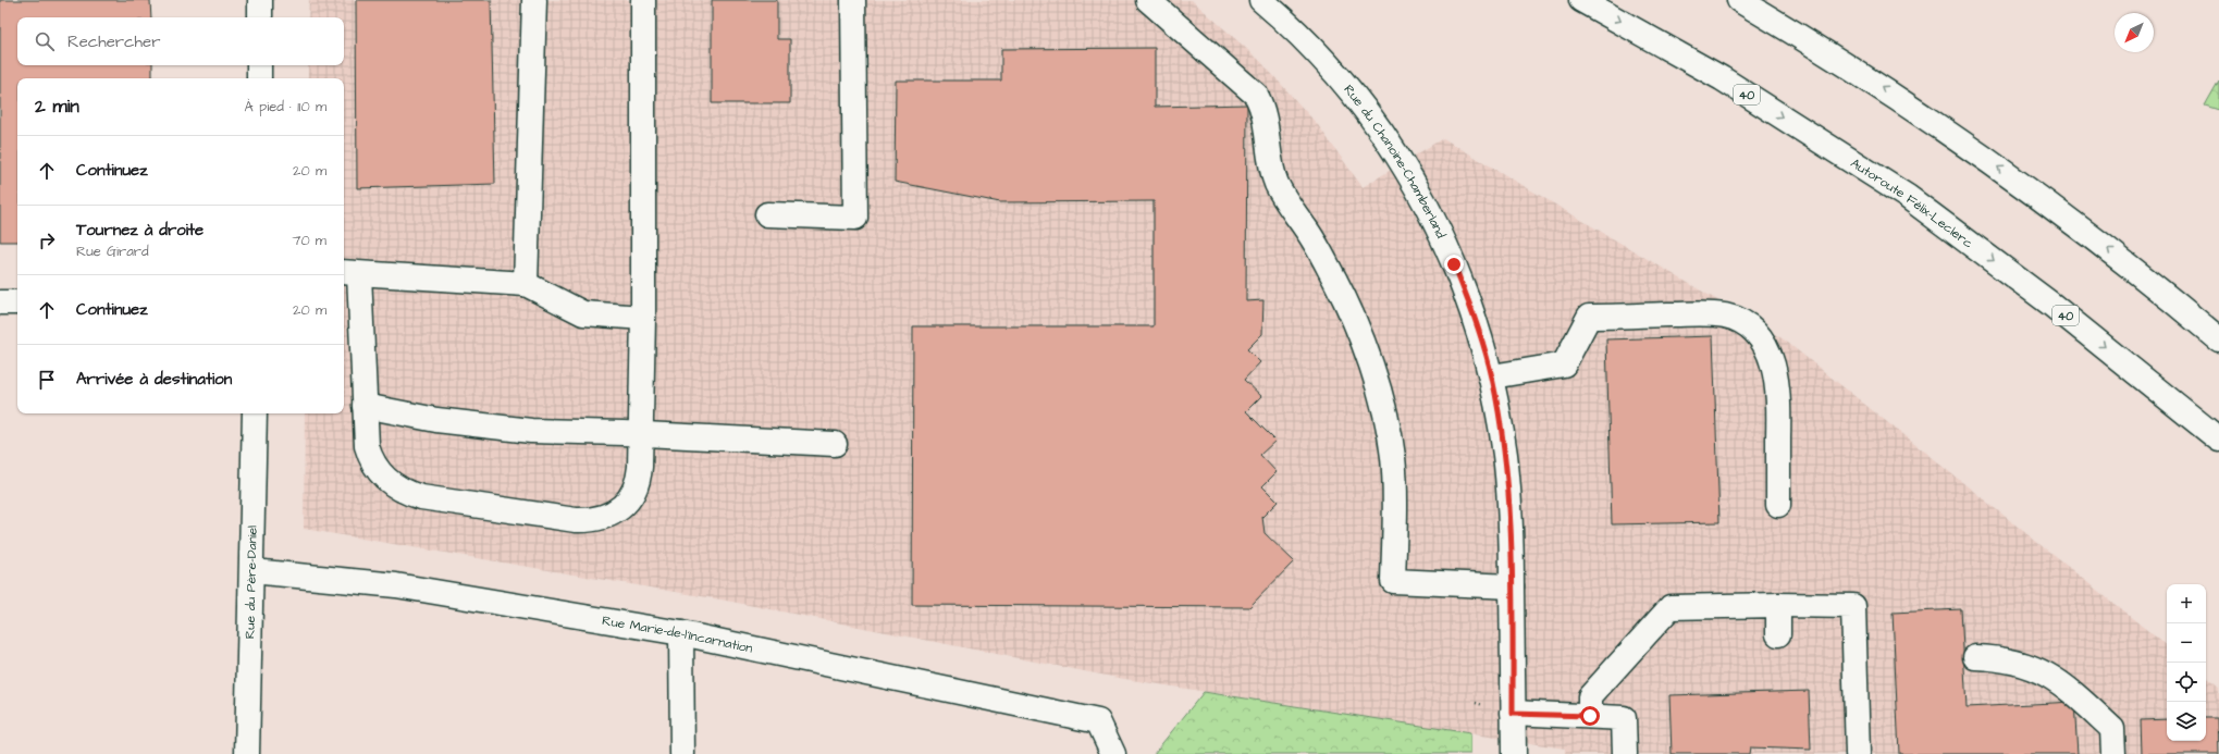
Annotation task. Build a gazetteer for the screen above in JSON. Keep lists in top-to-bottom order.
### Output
{
  "streets": {
    "main road": [
      "40",
      "Rue du Chanoine-Chamberland",
      "Autoroute Félix-Leclerc",
      "Rue du Père-Daniel",
      "Rue Marie-de-l'Incarnation"
    ]
  },
  "crossings": [
    ["Rue du Père-Daniel", "Rue Marie-de-l'Incarnation"]
  ],
  "north": "bottom left",
  "page": {
    "search": "Rechercher",
    "heading": ["2 min", "À pied · 110 m"],
    "list": [
      ["Continuez", "20 m"],
      ["Tournez à droite", "Rue Girard", "70 m"],
      ["Continuez", "20 m"],
      "Arrivée à destination"
    ],
    "map_buttons": ["+", "−"]
  }
}
